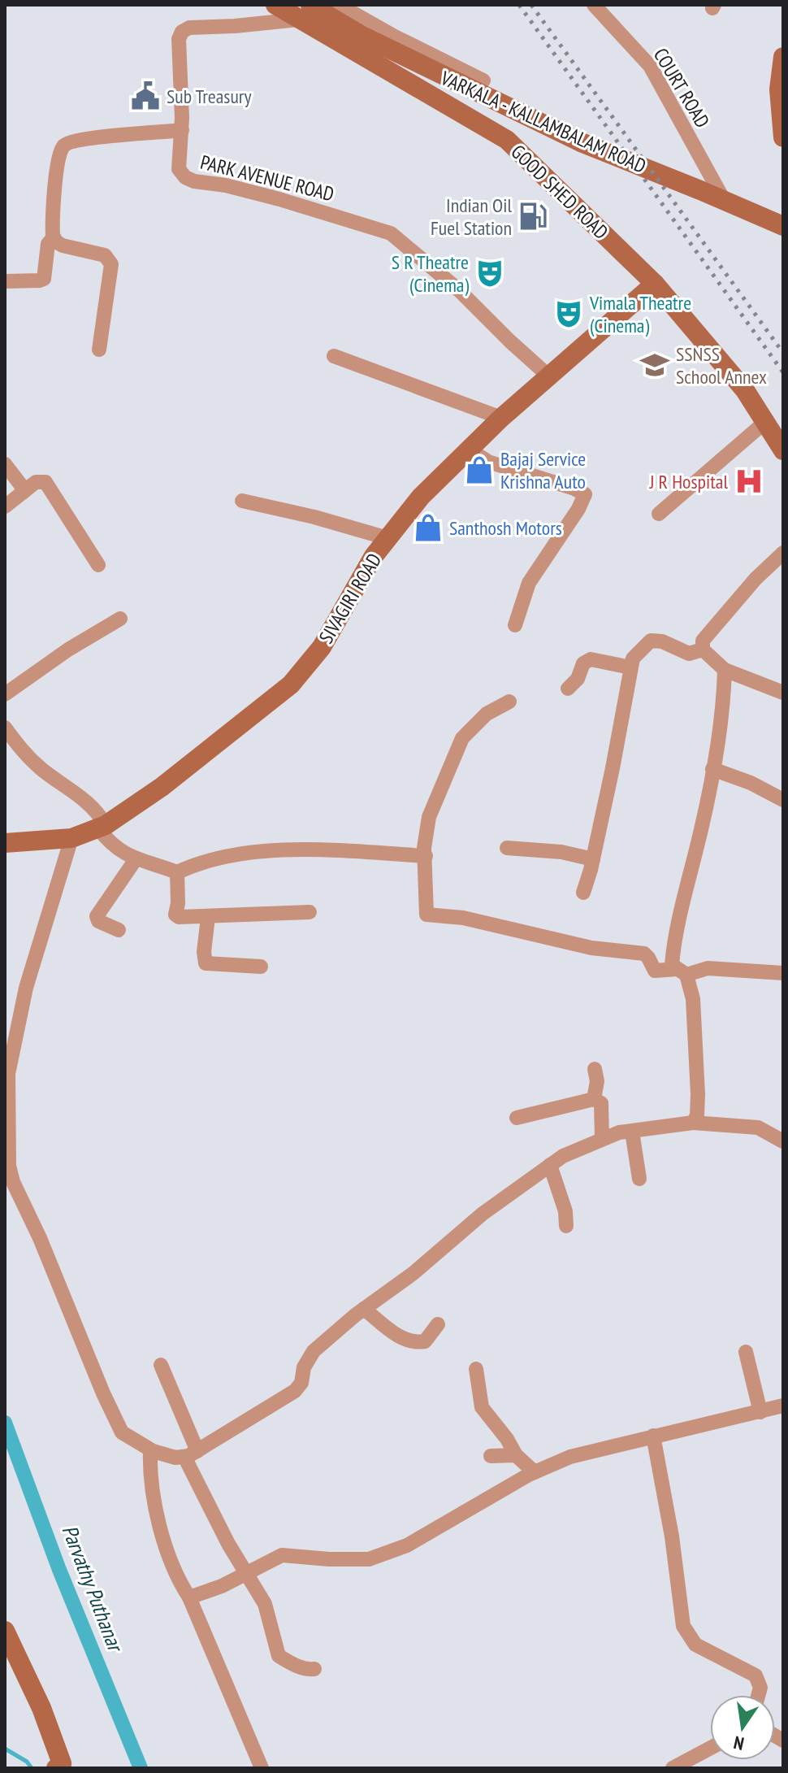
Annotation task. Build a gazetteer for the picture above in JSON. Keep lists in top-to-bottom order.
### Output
{
  "streets": {
    "main road": ["VARKALA - KALLAMBALAM ROAD", "GOOD SHED ROAD", "SIVAGIRI ROAD"],
    "street": ["COURT ROAD", "PARK AVENUE ROAD"]
  },
  "crossings": [
    ["COURT ROAD", "VARKALA - KALLAMBALAM ROAD"],
    ["VARKALA - KALLAMBALAM ROAD", "PARK AVENUE ROAD"],
    ["VARKALA - KALLAMBALAM ROAD", "GOOD SHED ROAD"],
    ["PARK AVENUE ROAD", "GOOD SHED ROAD"],
    ["PARK AVENUE ROAD", "SIVAGIRI ROAD"],
    ["GOOD SHED ROAD", "SIVAGIRI ROAD"]
  ],
  "water": ["Parvathy Puthanar"],
  "places": {
    "public building": ["Sub Treasury"],
    "fuel station": ["Indian Oil Fuel Station"],
    "theatre": ["S R Theatre (Cinema)", "Vimala Theatre (Cinema)"],
    "school or university": ["SSNSS School Annex"],
    "shop": ["Bajaj Service Krishna Auto", "Santhosh Motors"],
    "hospital": ["J R Hospital"]
  },
  "north": "bottom"
}
